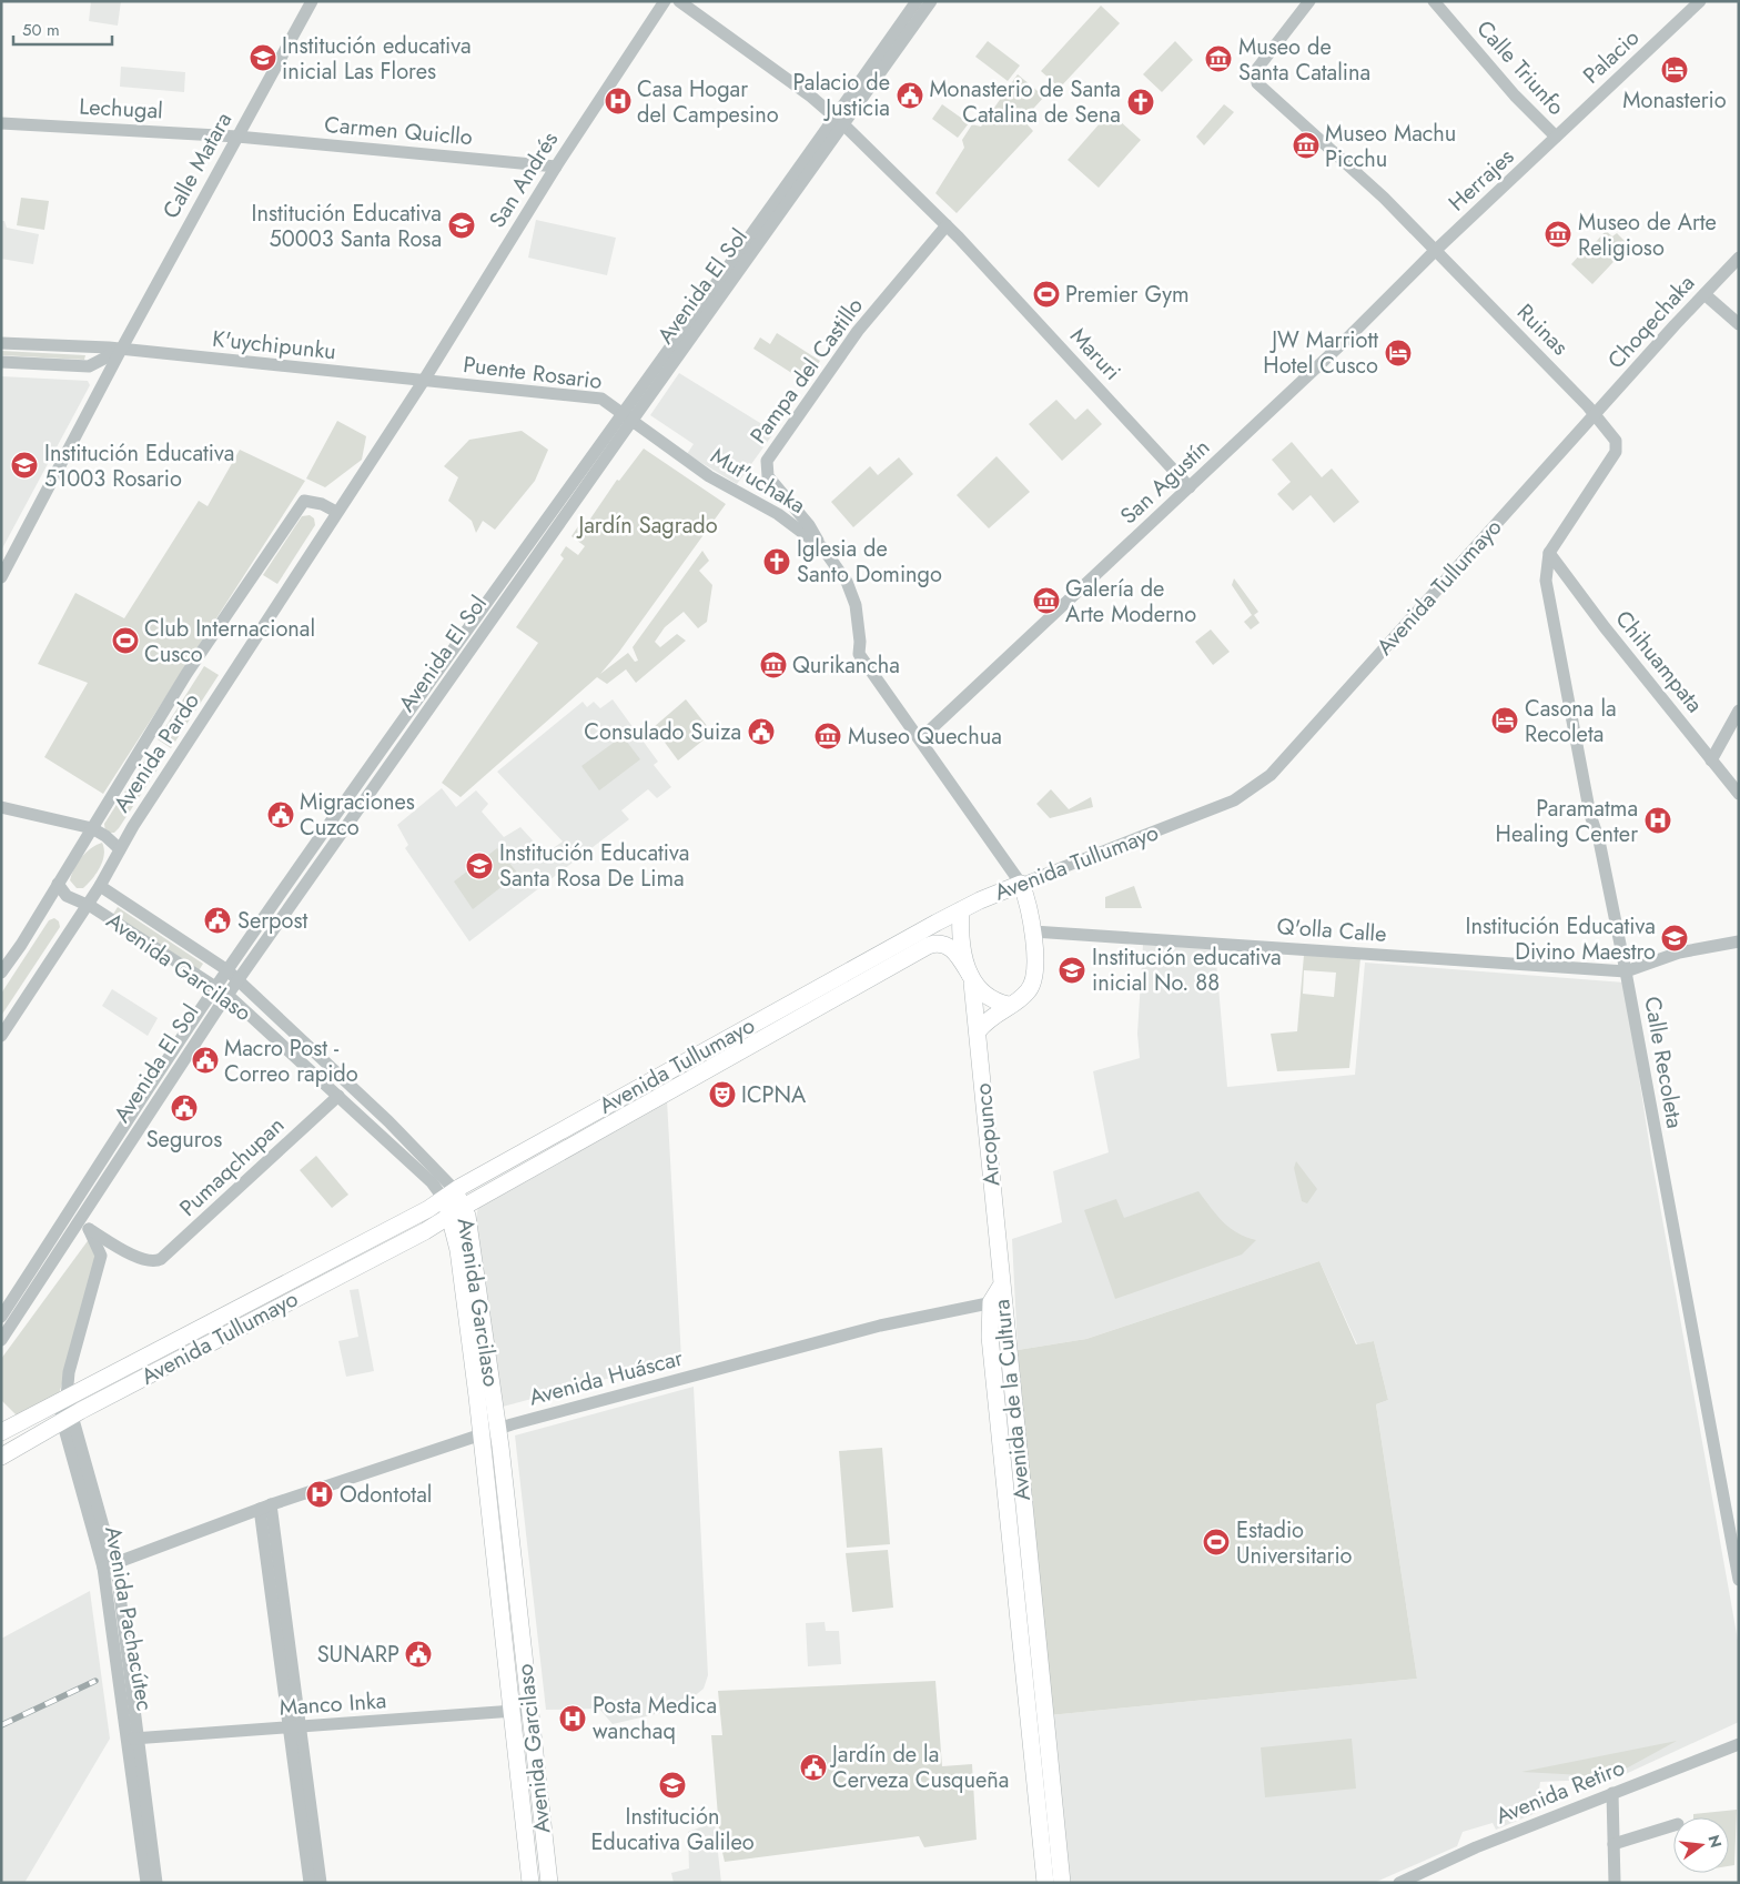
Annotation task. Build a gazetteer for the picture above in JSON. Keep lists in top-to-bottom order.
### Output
{
  "streets": {
    "main road": [
      "Avenida Tullumayo",
      "Avenida Garcilaso",
      "Arcopunco",
      "Avenida de la Cultura"
    ],
    "street": [
      "Palacio",
      "Calle Triunfo",
      "Lechugal",
      "Carmen Quicllo",
      "Calle Matara",
      "San Andrés",
      "Herrajes",
      "Avenida El Sol",
      "Choqechaka",
      "Ruinas",
      "K'uychipunku",
      "Maruri",
      "Pampa del Castillo",
      "Puente Rosario",
      "Mut'uchaka",
      "San Agustín",
      "Chihuampata",
      "Avenida Pardo",
      "Q'olla Calle",
      "Calle Recoleta",
      "Pumaqchupan",
      "Avenida Huáscar",
      "Avenida Pachacútec",
      "Manco Inka",
      "Avenida Retiro"
    ]
  },
  "crossings": [
    ["Palacio", "Calle Triunfo"],
    ["Palacio", "Herrajes"],
    ["Calle Triunfo", "Herrajes"],
    ["Lechugal", "Carmen Quicllo"],
    ["Lechugal", "Calle Matara"],
    ["Carmen Quicllo", "Calle Matara"],
    ["Carmen Quicllo", "San Andrés"],
    ["Calle Matara", "K'uychipunku"],
    ["San Andrés", "K'uychipunku"],
    ["San Andrés", "Puente Rosario"],
    ["San Andrés", "Avenida Pardo"],
    ["Herrajes", "Ruinas"],
    ["Herrajes", "San Agustín"],
    ["Avenida El Sol", "Maruri"],
    ["Avenida El Sol", "Puente Rosario"],
    ["Avenida El Sol", "Mut'uchaka"],
    ["Avenida El Sol", "Avenida Garcilaso"],
    ["Choqechaka", "Ruinas"],
    ["Choqechaka", "Avenida Tullumayo"],
    ["Ruinas", "San Agustín"],
    ["Ruinas", "Avenida Tullumayo"],
    ["Ruinas", "Chihuampata"],
    ["Ruinas", "Calle Recoleta"],
    ["K'uychipunku", "Puente Rosario"],
    ["K'uychipunku", "Avenida Pardo"],
    ["Maruri", "Pampa del Castillo"],
    ["Maruri", "San Agustín"],
    ["Pampa del Castillo", "Mut'uchaka"],
    ["Puente Rosario", "Mut'uchaka"],
    ["Puente Rosario", "Avenida Pardo"],
    ["Mut'uchaka", "San Agustín"],
    ["Avenida Tullumayo", "Avenida Garcilaso"],
    ["Avenida Tullumayo", "Arcopunco"],
    ["Avenida Tullumayo", "Avenida Pachacútec"],
    ["Chihuampata", "Calle Recoleta"],
    ["Avenida Pardo", "Avenida Garcilaso"],
    ["Q'olla Calle", "Calle Recoleta"],
    ["Avenida Garcilaso", "Pumaqchupan"],
    ["Avenida Garcilaso", "Avenida Huáscar"],
    ["Avenida Garcilaso", "Manco Inka"],
    ["Arcopunco", "Avenida Huáscar"],
    ["Arcopunco", "Avenida de la Cultura"],
    ["Avenida Huáscar", "Avenida de la Cultura"],
    ["Avenida Huáscar", "Avenida Pachacútec"],
    ["Avenida Pachacútec", "Manco Inka"]
  ],
  "parks": ["Jardín Sagrado"],
  "places": {
    "school or university": [
      "Institución educativa inicial Las Flores",
      "Institución Educativa 50003 Santa Rosa",
      "Institución Educativa 51003 Rosario",
      "Institución Educativa Santa Rosa De Lima",
      "Institución Educativa Divino Maestro",
      "Institución educativa inicial No. 88",
      "Institución Educativa Galileo"
    ],
    "museum": [
      "Museo de Santa Catalina",
      "Museo Machu Picchu",
      "Museo de Arte Religioso",
      "Galería de Arte Moderno",
      "Qurikancha",
      "Museo Quechua"
    ],
    "hotel": ["Monasterio", "JW Marriott Hotel Cusco", "Casona la Recoleta"],
    "public building": [
      "Palacio de Justicia",
      "Consulado Suiza",
      "Migraciones Cuzco",
      "Serpost",
      "Macro Post - Correo rapido",
      "Seguros",
      "SUNARP",
      "Jardín de la Cerveza Cusqueña"
    ],
    "hospital": [
      "Casa Hogar del Campesino",
      "Paramatma Healing Center",
      "Odontotal",
      "Posta Medica wanchaq"
    ],
    "church": ["Monasterio de Santa Catalina de Sena", "Iglesia de Santo Domingo"],
    "sports": ["Premier Gym", "Club Internacional Cusco", "Estadio Universitario"],
    "theatre": ["ICPNA"]
  },
  "scale_bar": "50 m",
  "north": "right"
}
